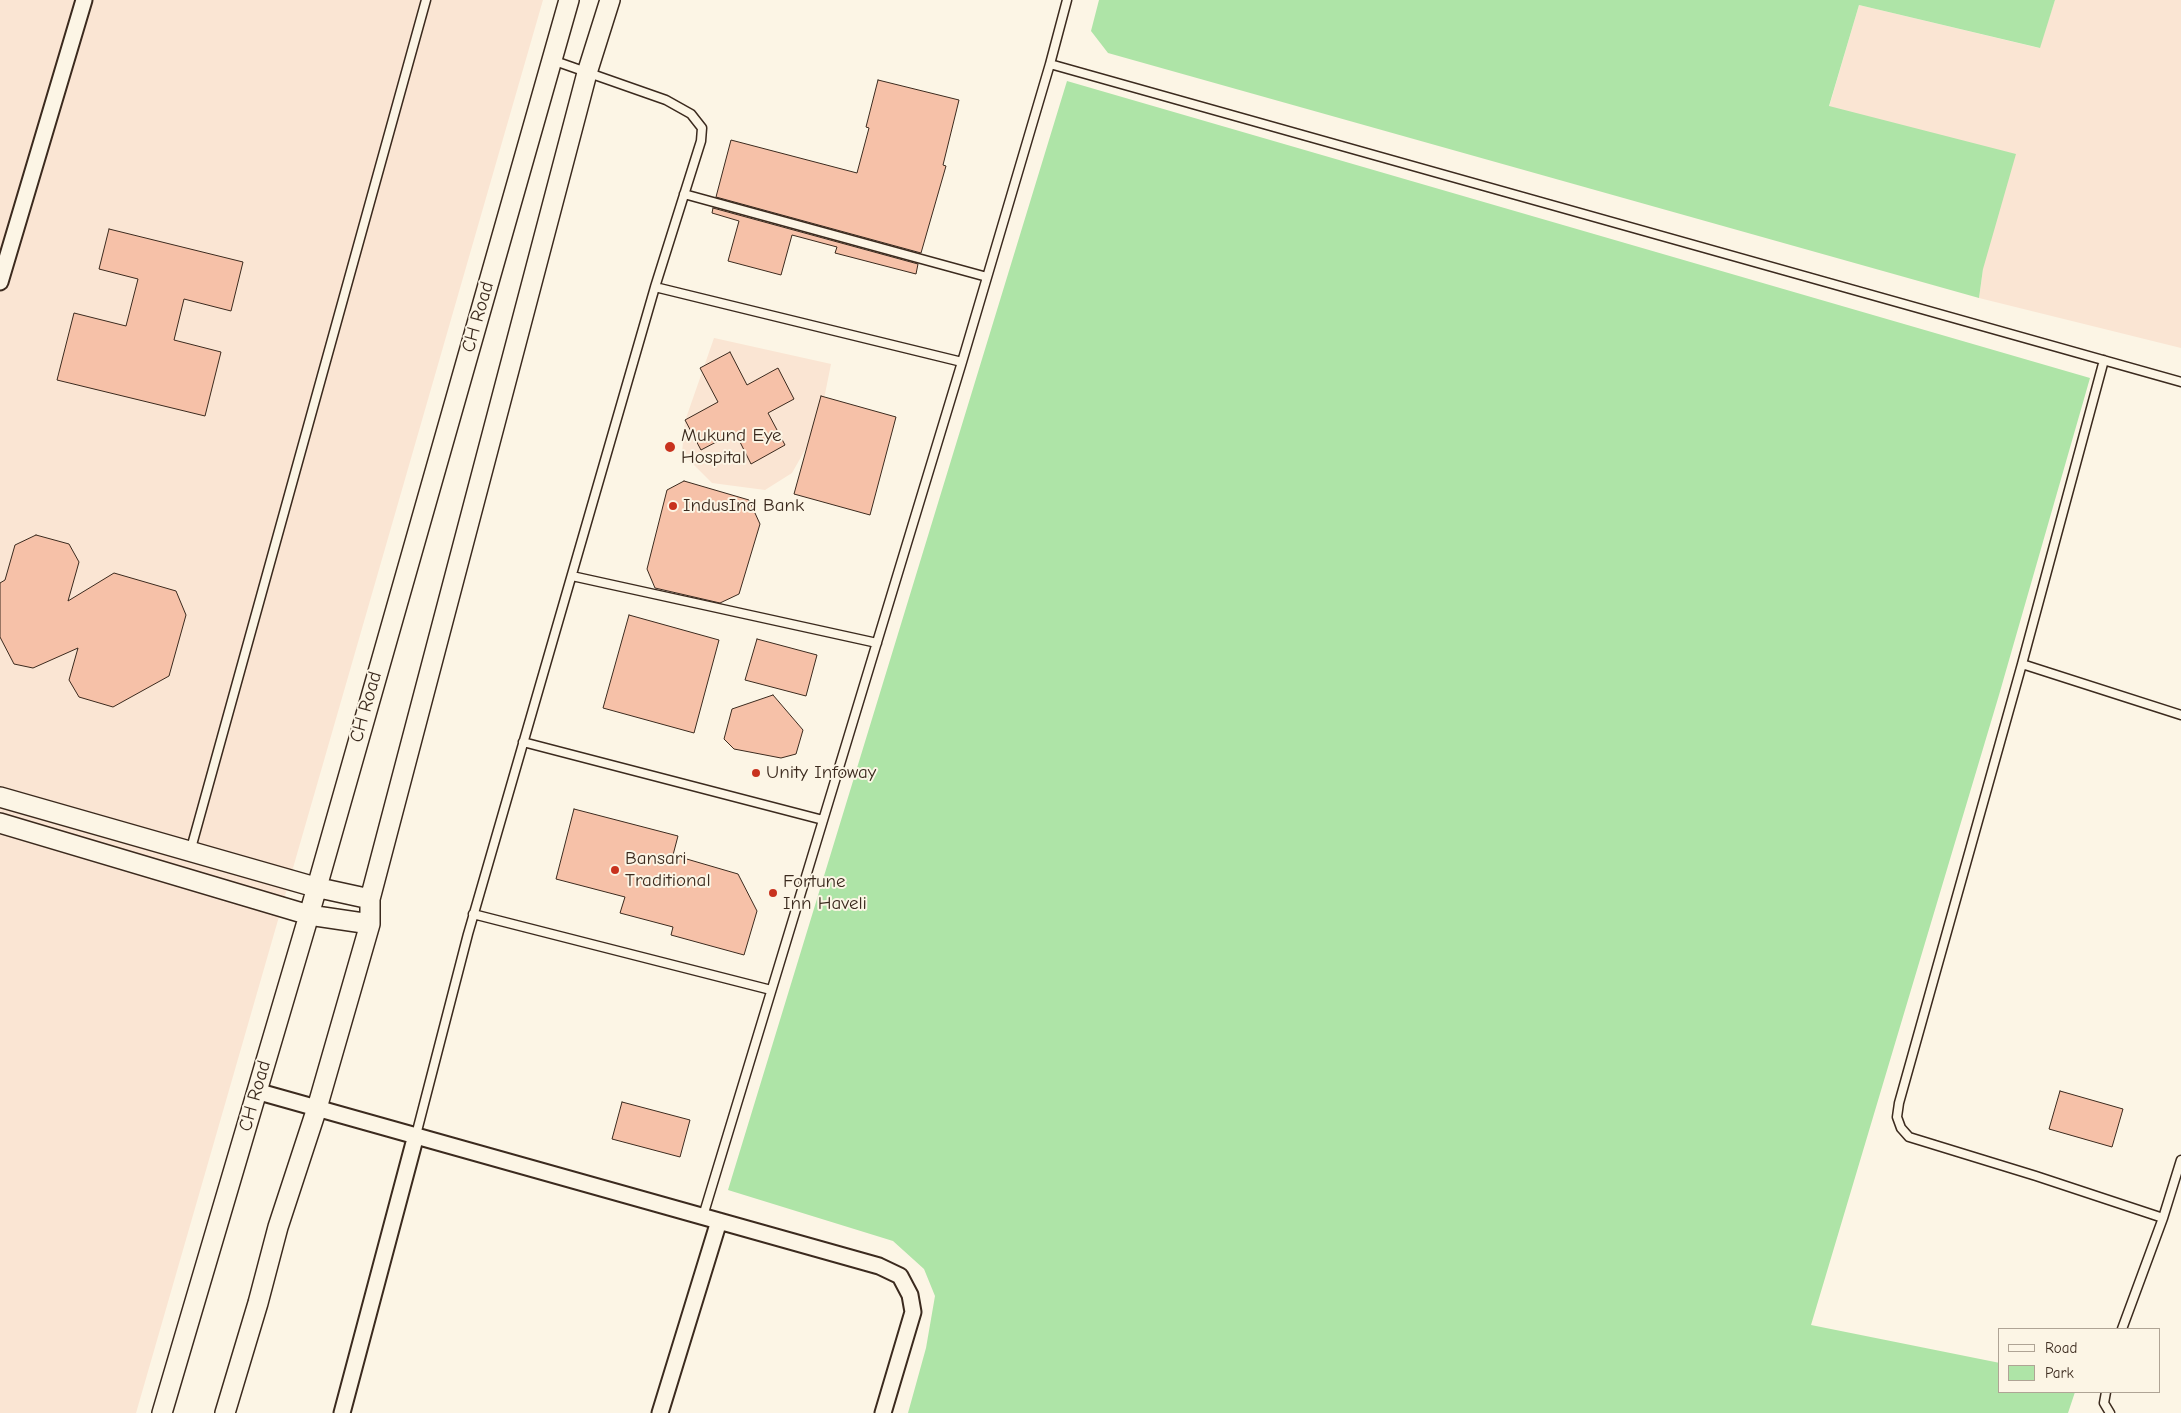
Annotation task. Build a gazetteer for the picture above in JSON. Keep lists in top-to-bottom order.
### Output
{
  "streets": {
    "street": ["CH Road"]
  },
  "places": [
    "Mukund Eye Hospital",
    "IndusInd Bank",
    "Unity Infoway",
    "Bansari Traditional",
    "Fortune Inn Haveli"
  ],
  "legend": ["Road", "Park"]
}
